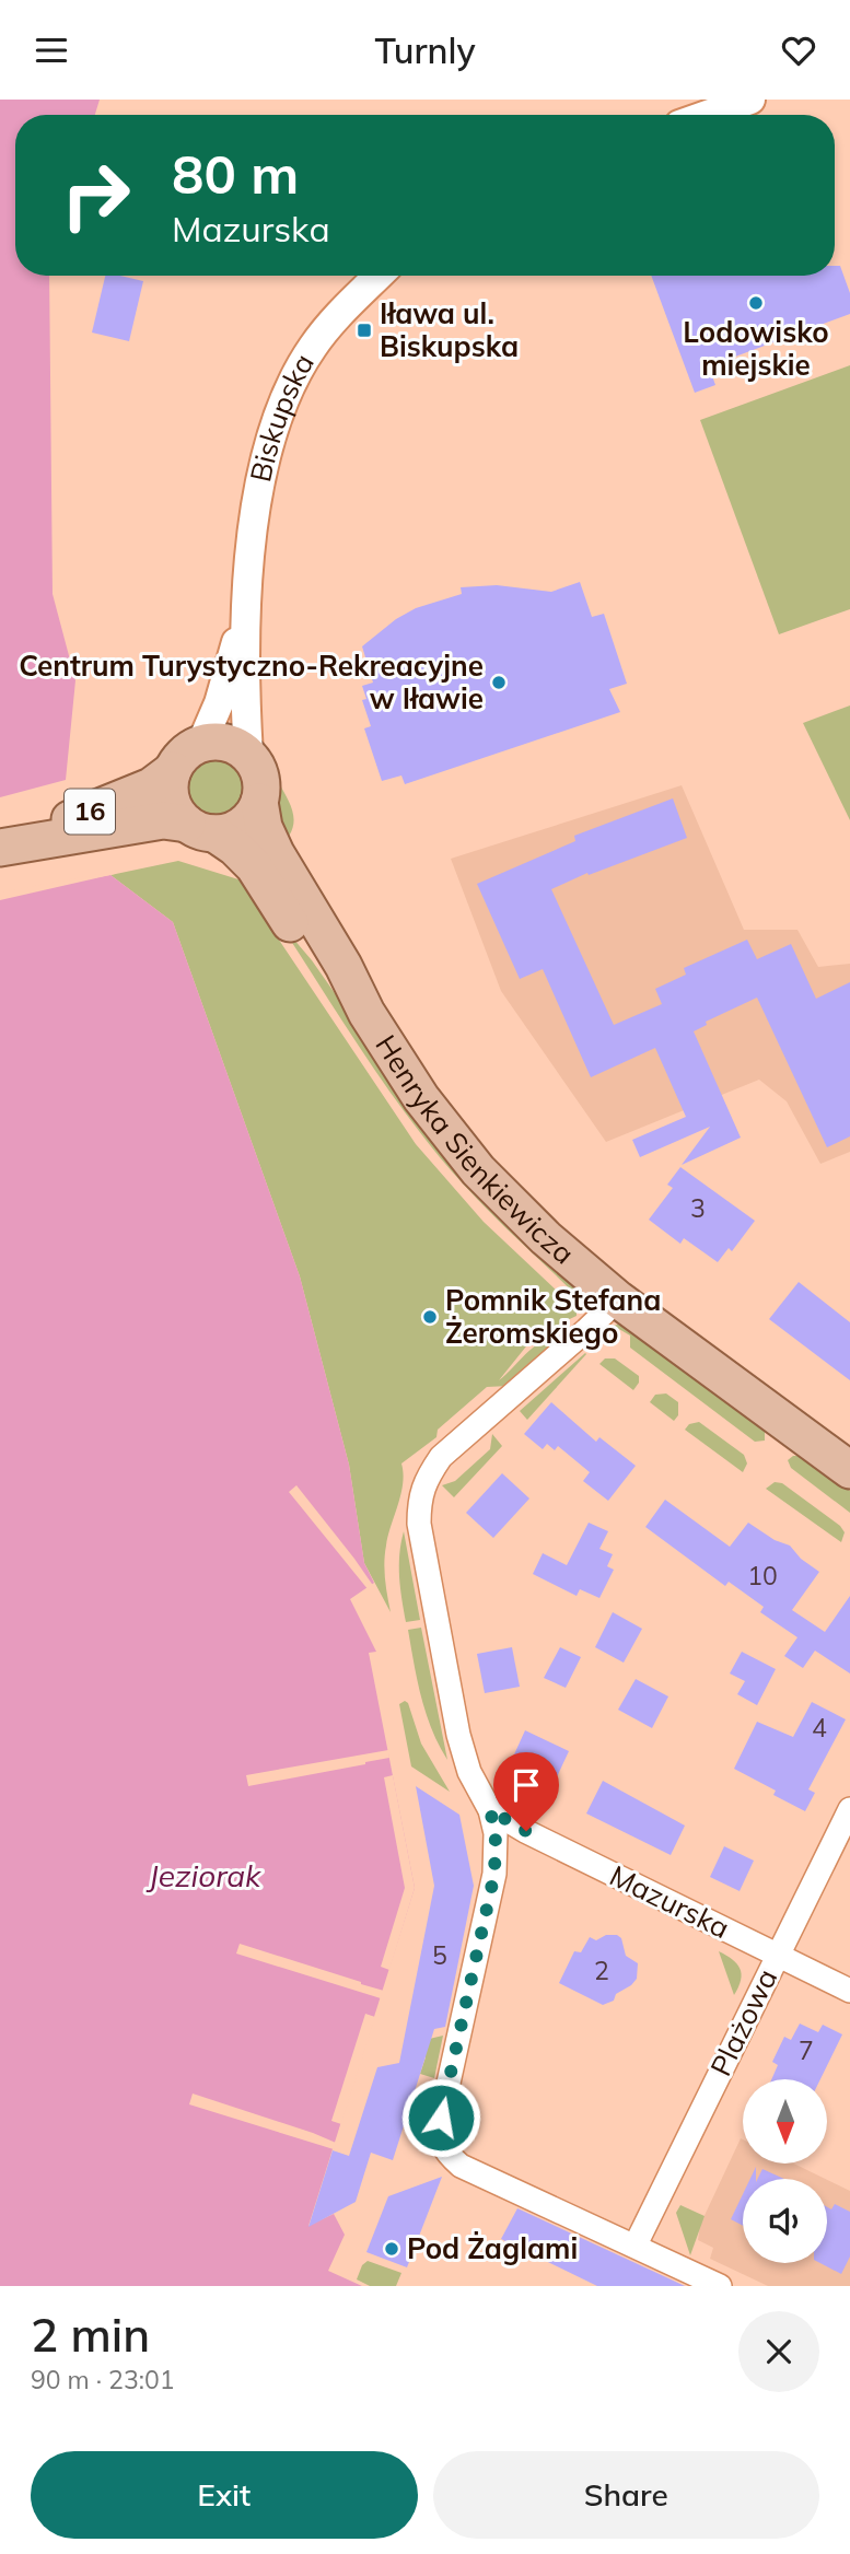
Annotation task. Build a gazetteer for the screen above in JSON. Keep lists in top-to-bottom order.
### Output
{
  "streets": {
    "main road": ["16", "Henryka Sienkiewicza"],
    "street": ["Biskupska", "Mazurska", "Plażowa"]
  },
  "crossings": [
    ["Biskupska", "16"],
    ["Biskupska", "Henryka Sienkiewicza"],
    ["16", "Henryka Sienkiewicza"],
    ["Mazurska", "Plażowa"]
  ],
  "water": ["Jeziorak"],
  "places": {
    "other": [
      "Lodowisko miejskie",
      "Centrum Turystyczno-Rekreacyjne w Iławie",
      "Pomnik Stefana Żeromskiego",
      "Pod Żaglami"
    ],
    "transit": ["Iława ul. Biskupska"]
  },
  "house_numbers": [
    "3",
    "10",
    "4",
    "5",
    "2",
    "7"
  ],
  "north": "bottom",
  "page": {
    "header": "Turnly",
    "turn": ["80 m", "Mazurska"],
    "heading": ["2 min", "90 m · 23:01"],
    "buttons": ["Exit", "Share"]
  }
}
